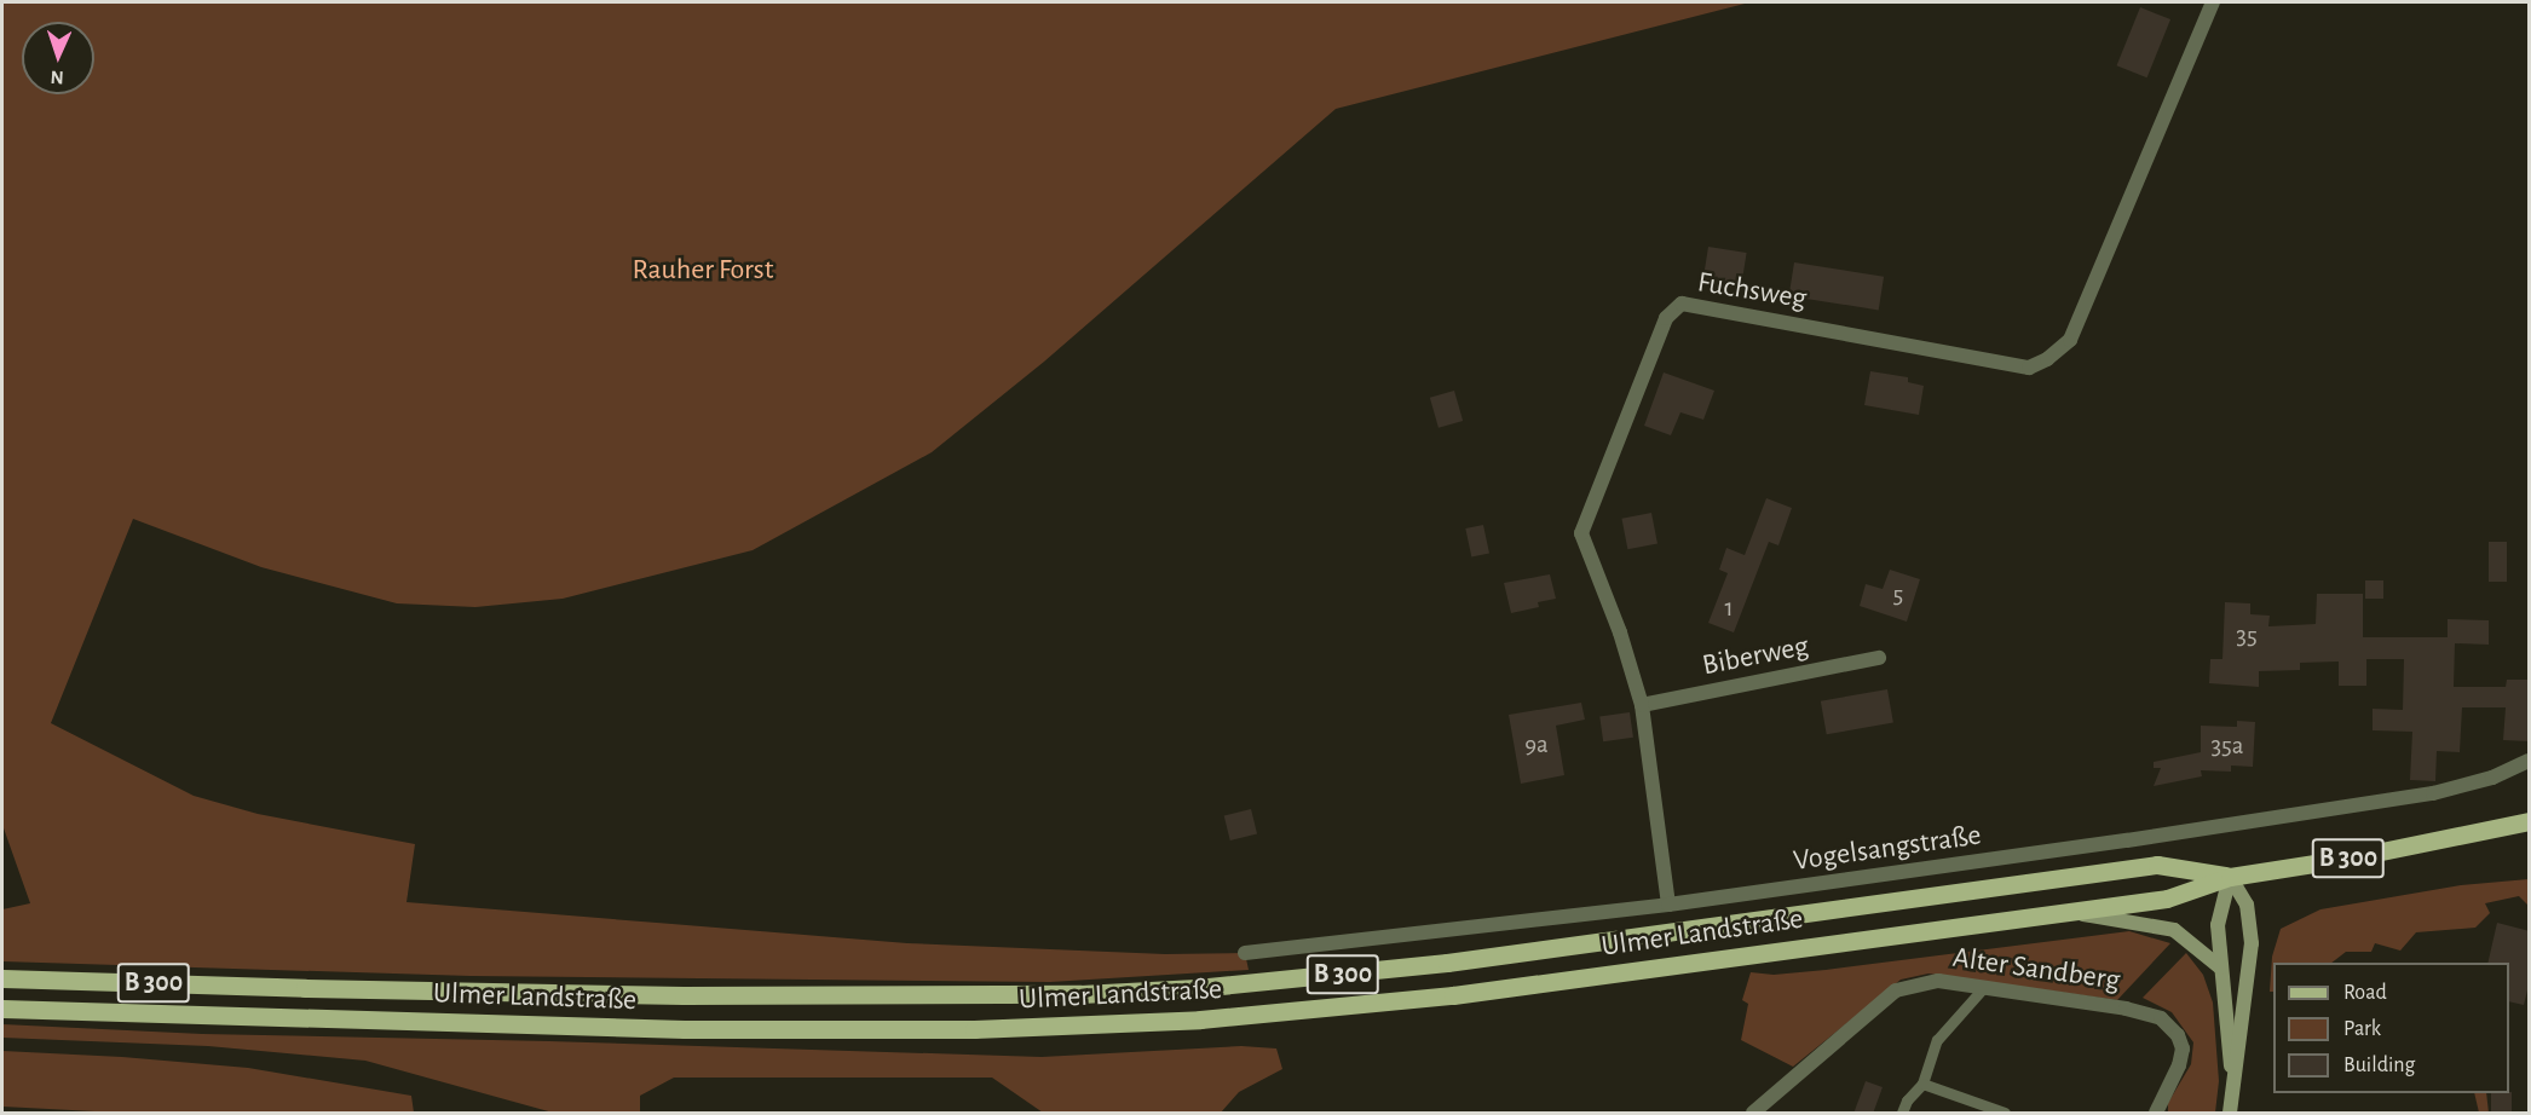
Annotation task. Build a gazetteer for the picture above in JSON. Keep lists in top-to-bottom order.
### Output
{
  "streets": {
    "main road": ["B 300", "Ulmer Landstraße"],
    "street": [
      "Fuchsweg",
      "Biberweg",
      "Vogelsangstraße",
      "Alter Sandberg"
    ]
  },
  "crossings": [
    ["Fuchsweg", "Biberweg"],
    ["Fuchsweg", "Vogelsangstraße"]
  ],
  "parks": ["Rauher Forst"],
  "house_numbers": [
    "5",
    "1",
    "35",
    "9a",
    "35a"
  ],
  "legend": ["Road", "Park", "Building"],
  "north": "bottom"
}
